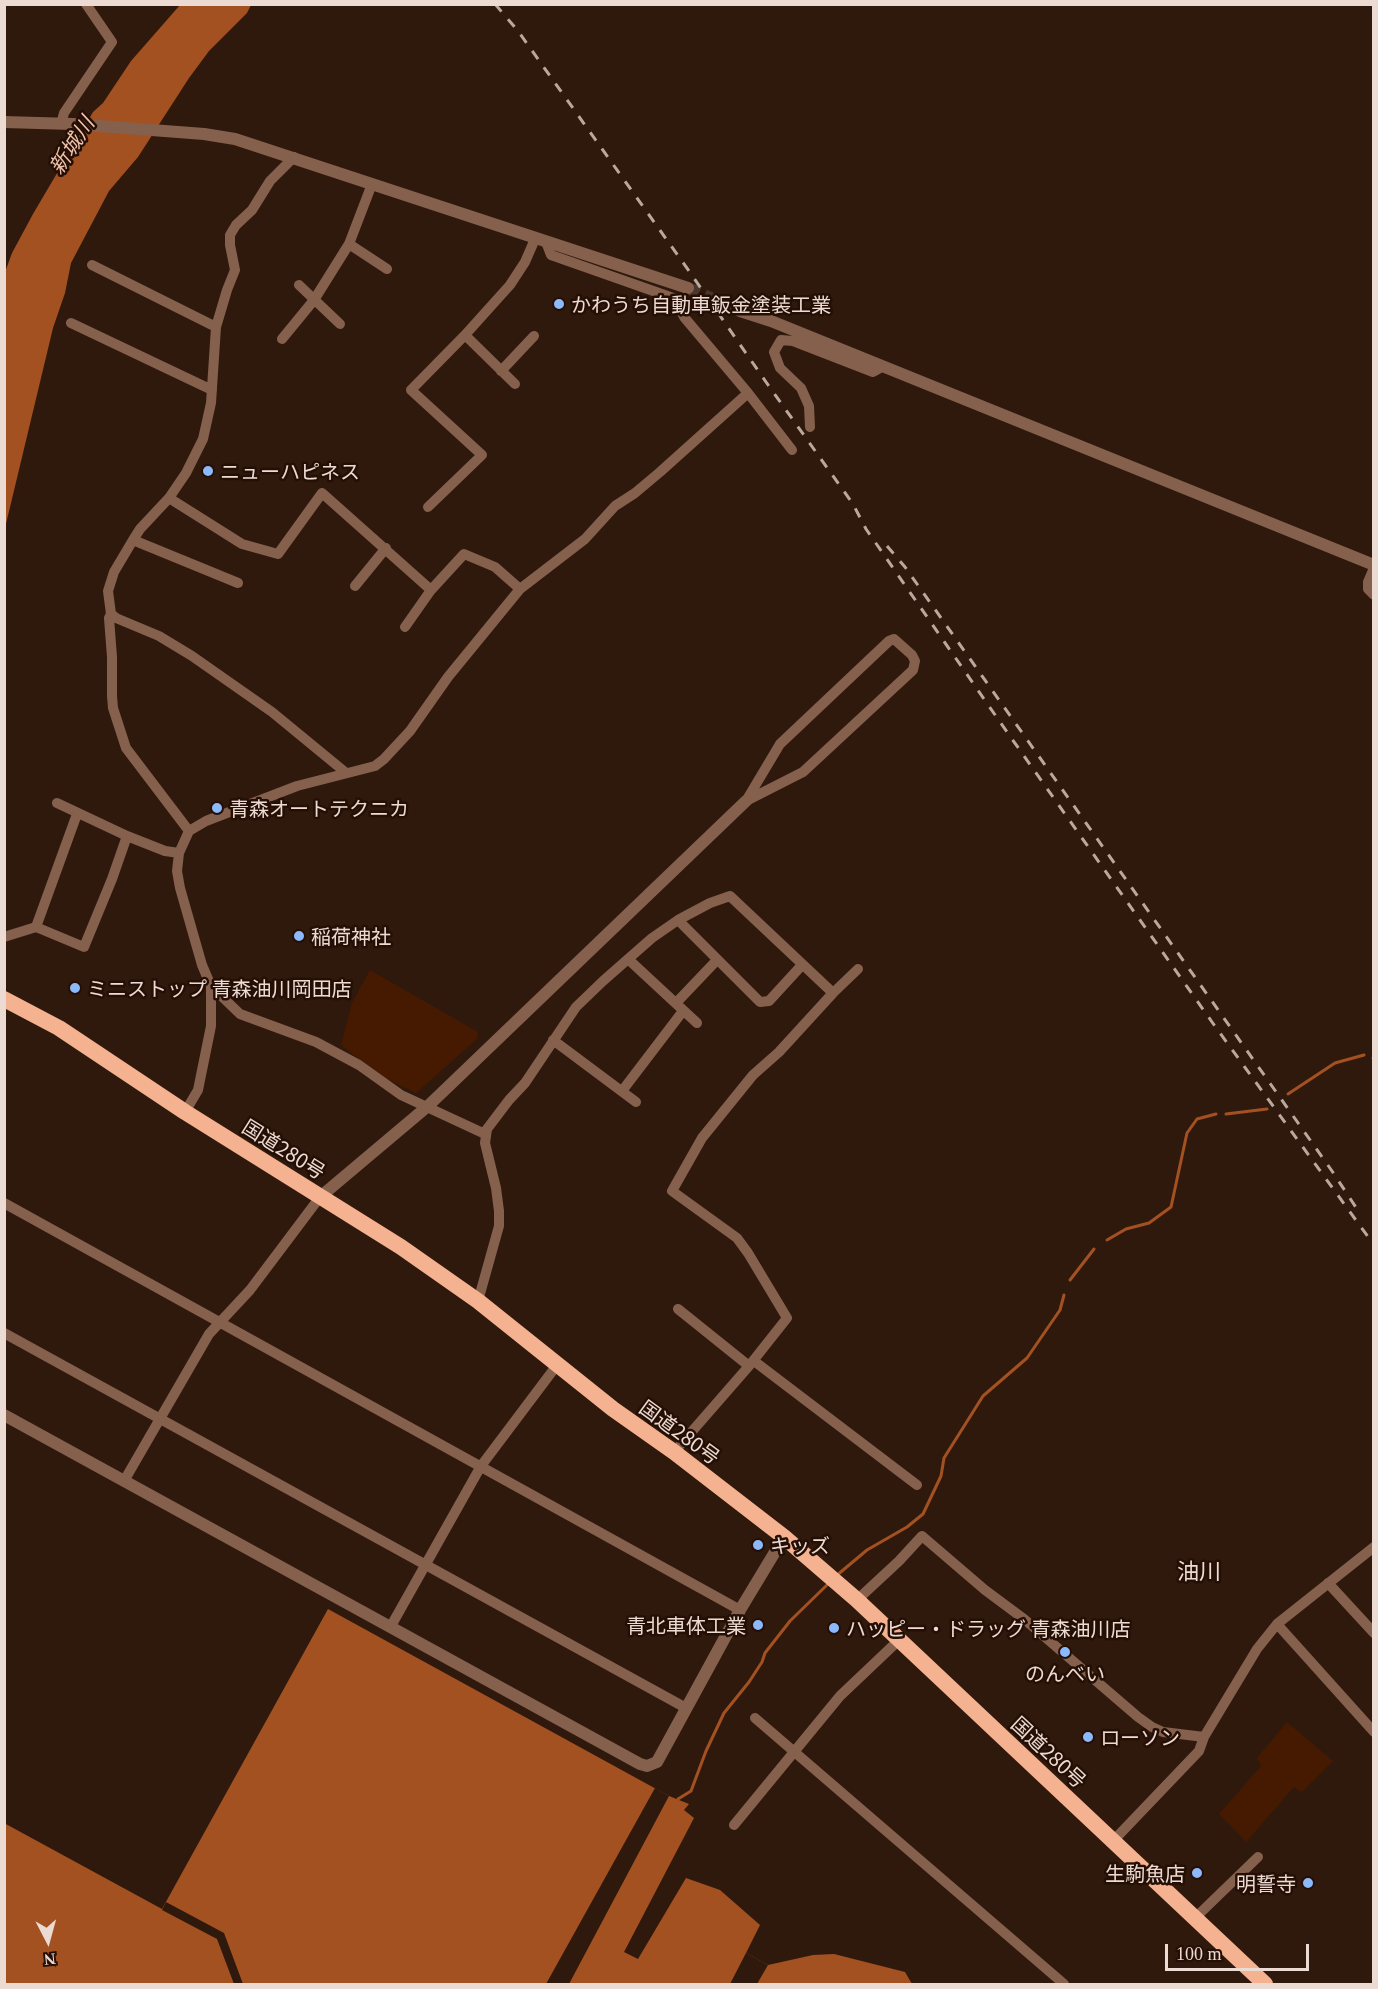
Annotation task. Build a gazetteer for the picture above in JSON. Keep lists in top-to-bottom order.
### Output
{
  "streets": {
    "highway": ["国道280号"]
  },
  "districts": ["油川"],
  "water": ["新城川"],
  "places": [
    "かわうち自動車鈑金塗装工業",
    "ニューハピネス",
    "青森オートテクニカ",
    "稲荷神社",
    "ミニストップ 青森油川岡田店",
    "キッズ",
    "青北車体工業",
    "ハッピー・ドラッグ 青森油川店",
    "のんべい",
    "ローソン",
    "生駒魚店",
    "明誓寺"
  ],
  "scale_bar": "100 m",
  "north": "bottom"
}
